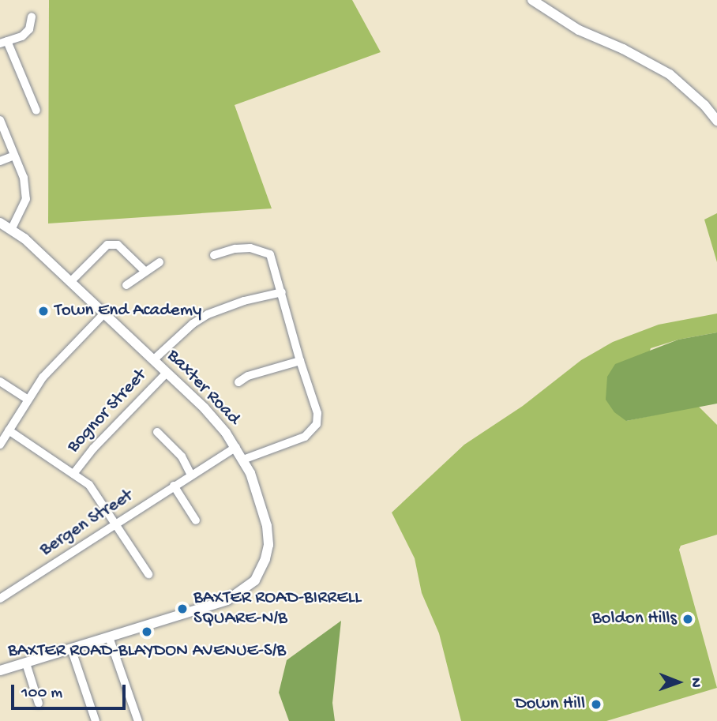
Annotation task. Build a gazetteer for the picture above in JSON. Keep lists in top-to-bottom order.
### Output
{
  "streets": {
    "street": ["Baxter Road", "Bognor Street", "Bergen Street"]
  },
  "crossings": [
    ["Baxter Road", "Bognor Street"],
    ["Baxter Road", "Bergen Street"]
  ],
  "places": [
    "Town End Academy",
    "BAXTER ROAD-BIRRELL SQUARE-N/B",
    "Boldon Hills",
    "BAXTER ROAD-BLAYDON AVENUE-S/B",
    "Down Hill"
  ],
  "scale_bar": "100 m",
  "north": "right"
}
